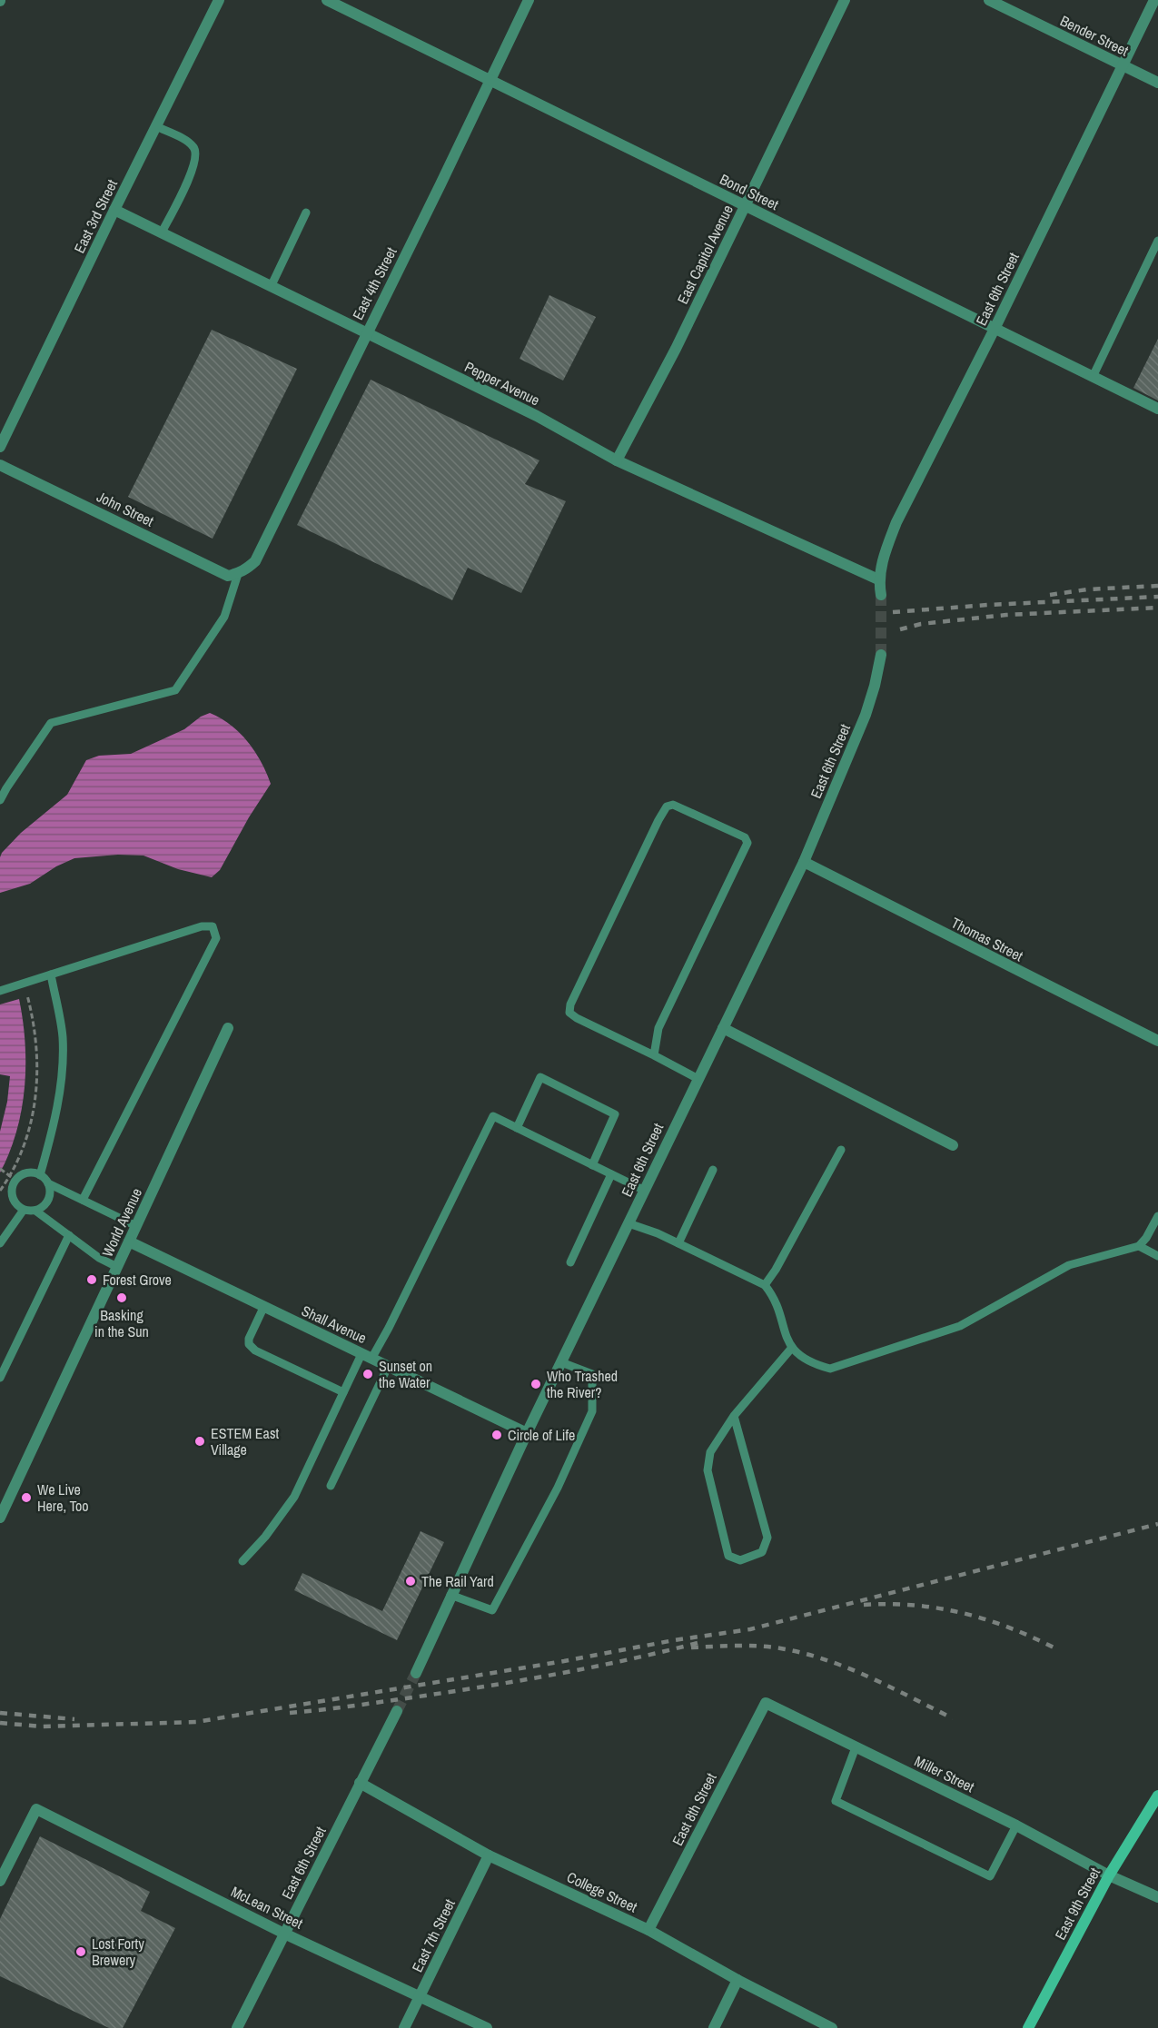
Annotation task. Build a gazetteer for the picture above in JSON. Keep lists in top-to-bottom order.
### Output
{
  "streets": {
    "main road": ["East 9th Street"],
    "street": [
      "Bender Street",
      "Bond Street",
      "East 3rd Street",
      "East Capitol Avenue",
      "East 4th Street",
      "East 6th Street",
      "Pepper Avenue",
      "John Street",
      "Thomas Street",
      "World Avenue",
      "Shall Avenue",
      "Miller Street",
      "East 8th Street",
      "College Street",
      "McLean Street",
      "East 7th Street"
    ]
  },
  "crossings": [
    ["Bender Street", "East 6th Street"],
    ["Bond Street", "East Capitol Avenue"],
    ["Bond Street", "East 4th Street"],
    ["Bond Street", "East 6th Street"],
    ["East 3rd Street", "Pepper Avenue"],
    ["East Capitol Avenue", "Pepper Avenue"],
    ["East 4th Street", "Pepper Avenue"],
    ["East 4th Street", "John Street"],
    ["East 6th Street", "Pepper Avenue"],
    ["East 6th Street", "Thomas Street"],
    ["East 6th Street", "Shall Avenue"],
    ["East 6th Street", "College Street"],
    ["East 6th Street", "McLean Street"],
    ["World Avenue", "Shall Avenue"],
    ["Miller Street", "East 8th Street"],
    ["Miller Street", "East 9th Street"],
    ["East 8th Street", "College Street"],
    ["College Street", "East 7th Street"],
    ["McLean Street", "East 7th Street"]
  ],
  "places": [
    "Forest Grove",
    "Basking in the Sun",
    "Sunset on the Water",
    "Who Trashed the River?",
    "Circle of Life",
    "ESTEM East Village",
    "We Live Here, Too",
    "The Rail Yard",
    "Lost Forty Brewery"
  ]
}
